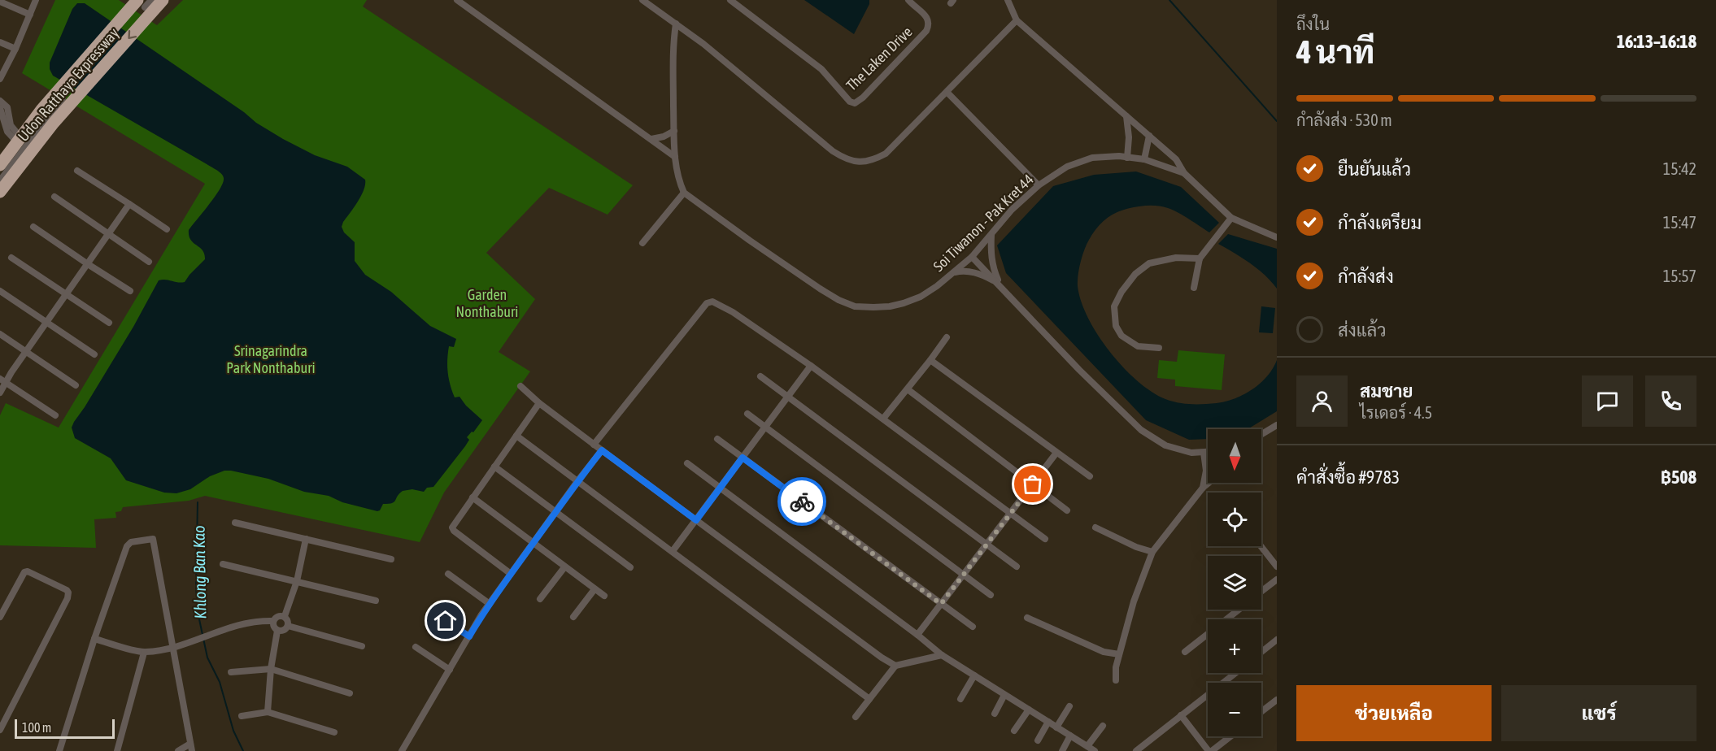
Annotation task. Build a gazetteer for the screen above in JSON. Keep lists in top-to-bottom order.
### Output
{
  "streets": {
    "highway": ["Udon Ratthaya Expressway"],
    "street": ["The Laken Drive", "Soi Tiwanon - Pak Kret 44"]
  },
  "water": ["Khlong Ban Kao"],
  "parks": ["Garden Nonthaburi", "Srinagarindra Park Nonthaburi"],
  "scale_bar": "100 m",
  "north": "bottom",
  "page": {
    "heading": ["4 นาที", "ถึงใน", "16:13–16:18"],
    "panel": [
      "สมชาย",
      "ไรเดอร์ · 4.5",
      "คำสั่งซื้อ #9783",
      "฿508"
    ],
    "bar": "กำลังส่ง · 530 m",
    "list": [
      ["ยืนยันแล้ว", "15:42"],
      ["กำลังเตรียม", "15:47"],
      ["กำลังส่ง", "15:57"],
      "ส่งแล้ว"
    ],
    "map_buttons": ["+", "−"],
    "buttons": ["ช่วยเหลือ", "แชร์"],
    "scale": "100 m"
  }
}
